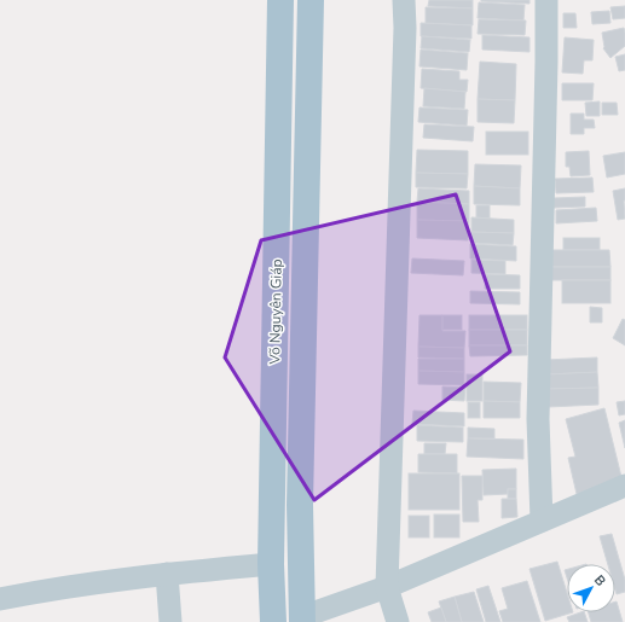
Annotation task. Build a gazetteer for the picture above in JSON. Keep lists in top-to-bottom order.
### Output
{
  "streets": {
    "main road": ["Võ Nguyên Giáp"]
  },
  "north": "top right"
}
